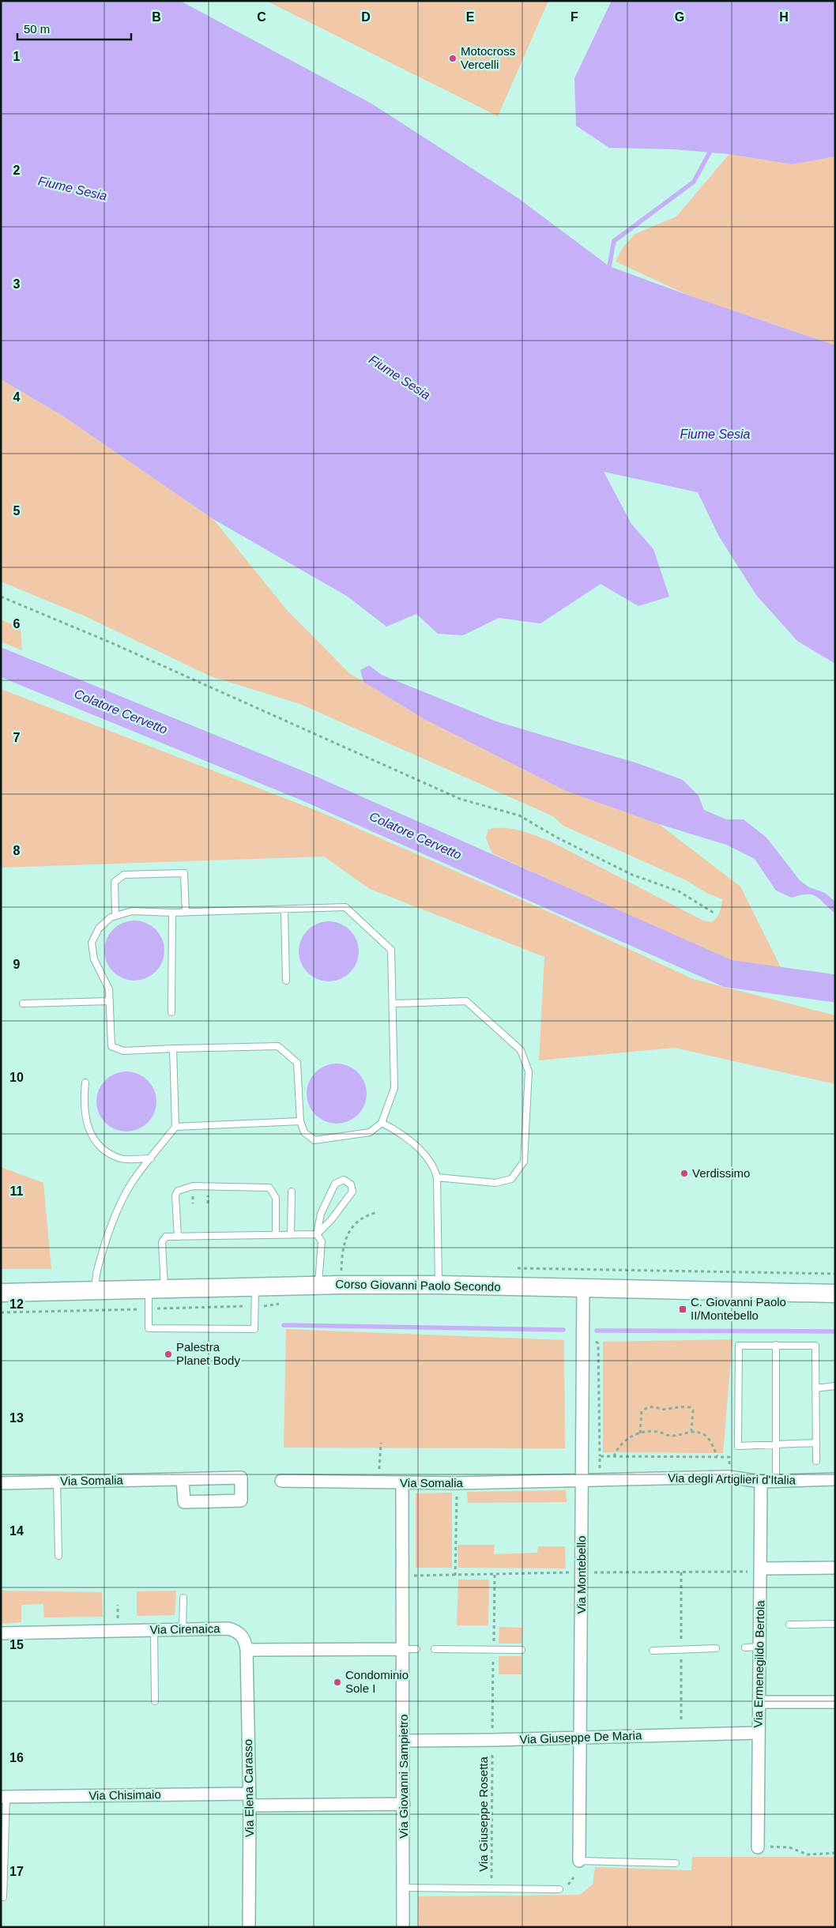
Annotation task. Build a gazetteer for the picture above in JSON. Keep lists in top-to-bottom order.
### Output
{
  "streets": {
    "main road": ["Corso Giovanni Paolo Secondo"],
    "street": [
      "Via degli Artiglieri d'Italia",
      "Via Somalia",
      "Via Montebello",
      "Via Cirenaica",
      "Via Ermenegildo Bertola",
      "Via Giuseppe De Maria",
      "Via Giovanni Sampietro",
      "Via Elena Carasso",
      "Via Chisimaio"
    ],
    "path": ["Via Giuseppe Rosetta"]
  },
  "crossings": [
    ["Corso Giovanni Paolo Secondo", "Via Montebello"],
    ["Via degli Artiglieri d'Italia", "Via Somalia"],
    ["Via degli Artiglieri d'Italia", "Via Montebello"],
    ["Via degli Artiglieri d'Italia", "Via Ermenegildo Bertola"],
    ["Via Somalia", "Via Montebello"],
    ["Via Somalia", "Via Giovanni Sampietro"],
    ["Via Montebello", "Via Giuseppe De Maria"],
    ["Via Cirenaica", "Via Elena Carasso"],
    ["Via Ermenegildo Bertola", "Via Giuseppe De Maria"],
    ["Via Giuseppe De Maria", "Via Giovanni Sampietro"],
    ["Via Giuseppe De Maria", "Via Giuseppe Rosetta"],
    ["Via Elena Carasso", "Via Chisimaio"]
  ],
  "water": ["Fiume Sesia", "Colatore Cervetto"],
  "places": {
    "other": [
      "Motocross Vercelli",
      "Verdissimo",
      "Palestra Planet Body",
      "Condominio Sole I"
    ],
    "transit": ["C. Giovanni Paolo II/Montebello"]
  },
  "scale_bar": "50 m",
  "grid": {
    "columns": [
      "B",
      "C",
      "D",
      "E",
      "F",
      "G",
      "H"
    ],
    "rows": [
      "1",
      "2",
      "3",
      "4",
      "5",
      "6",
      "7",
      "8",
      "9",
      "10",
      "11",
      "12",
      "13",
      "14",
      "15",
      "16",
      "17"
    ]
  }
}
